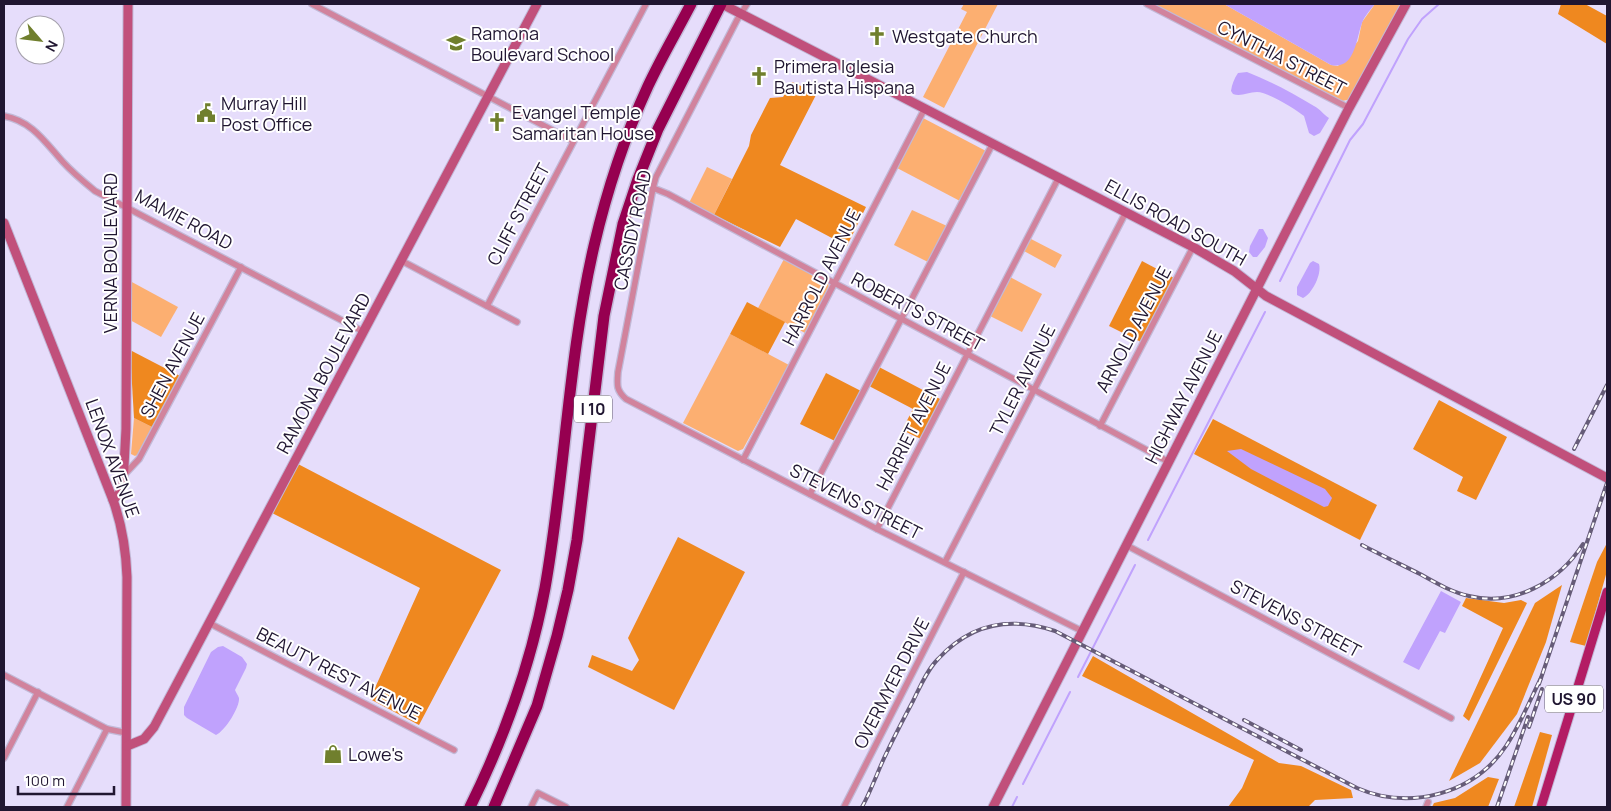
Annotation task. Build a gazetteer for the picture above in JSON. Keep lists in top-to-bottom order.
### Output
{
  "streets": {
    "highway": ["I 10"],
    "main road": ["US 90"],
    "street": [
      "CYNTHIA STREET",
      "CLIFF STREET",
      "MAMIE ROAD",
      "ELLIS ROAD SOUTH",
      "CASSIDY ROAD",
      "VERNA BOULEVARD",
      "HARROLD AVENUE",
      "ROBERTS STREET",
      "ARNOLD AVENUE",
      "SHEN AVENUE",
      "RAMONA BOULEVARD",
      "TYLER AVENUE",
      "HIGHWAY AVENUE",
      "HARRIET AVENUE",
      "LENOX AVENUE",
      "STEVENS STREET",
      "BEAUTY REST AVENUE",
      "OVERMYER DRIVE"
    ]
  },
  "crossings": [
    ["CYNTHIA STREET", "HIGHWAY AVENUE"],
    ["MAMIE ROAD", "VERNA BOULEVARD"],
    ["MAMIE ROAD", "SHEN AVENUE"],
    ["MAMIE ROAD", "RAMONA BOULEVARD"],
    ["ELLIS ROAD SOUTH", "CASSIDY ROAD"],
    ["ELLIS ROAD SOUTH", "HARROLD AVENUE"],
    ["ELLIS ROAD SOUTH", "ARNOLD AVENUE"],
    ["ELLIS ROAD SOUTH", "TYLER AVENUE"],
    ["ELLIS ROAD SOUTH", "HIGHWAY AVENUE"],
    ["ELLIS ROAD SOUTH", "I 10"],
    ["ELLIS ROAD SOUTH", "HARRIET AVENUE"],
    ["CASSIDY ROAD", "ROBERTS STREET"],
    ["CASSIDY ROAD", "STEVENS STREET"],
    ["VERNA BOULEVARD", "SHEN AVENUE"],
    ["VERNA BOULEVARD", "LENOX AVENUE"],
    ["HARROLD AVENUE", "ROBERTS STREET"],
    ["HARROLD AVENUE", "STEVENS STREET"],
    ["ROBERTS STREET", "ARNOLD AVENUE"],
    ["ROBERTS STREET", "TYLER AVENUE"],
    ["ROBERTS STREET", "HIGHWAY AVENUE"],
    ["ROBERTS STREET", "HARRIET AVENUE"],
    ["RAMONA BOULEVARD", "LENOX AVENUE"],
    ["RAMONA BOULEVARD", "BEAUTY REST AVENUE"],
    ["TYLER AVENUE", "STEVENS STREET"],
    ["HIGHWAY AVENUE", "STEVENS STREET"],
    ["HARRIET AVENUE", "STEVENS STREET"],
    ["STEVENS STREET", "OVERMYER DRIVE"]
  ],
  "places": {
    "church": ["Westgate Church", "Primera Iglesia Bautista Hispana", "Evangel Temple Samaritan House"],
    "school or university": ["Ramona Boulevard School"],
    "public building": ["Murray Hill Post Office"],
    "shop": ["Lowe's"]
  },
  "scale_bar": "100 m",
  "north": "bottom right"
}
